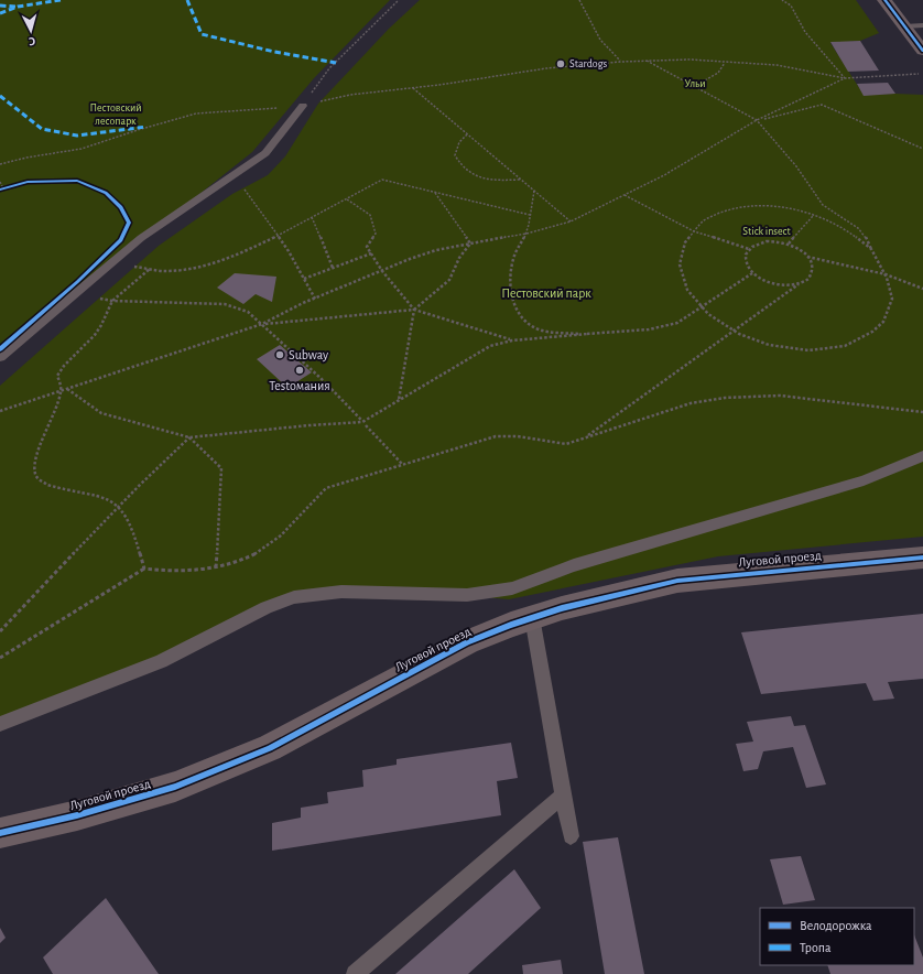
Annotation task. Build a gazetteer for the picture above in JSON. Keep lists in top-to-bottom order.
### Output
{
  "streets": {
    "street": ["Луговой проезд"]
  },
  "parks": [
    "Ульи",
    "Пестовский лесопарк",
    "Stick insect",
    "Пестовский парк"
  ],
  "places": ["Stardogs", "Subway", "Testoмания"],
  "legend": ["Велодорожка", "Тропа"],
  "north": "bottom"
}
